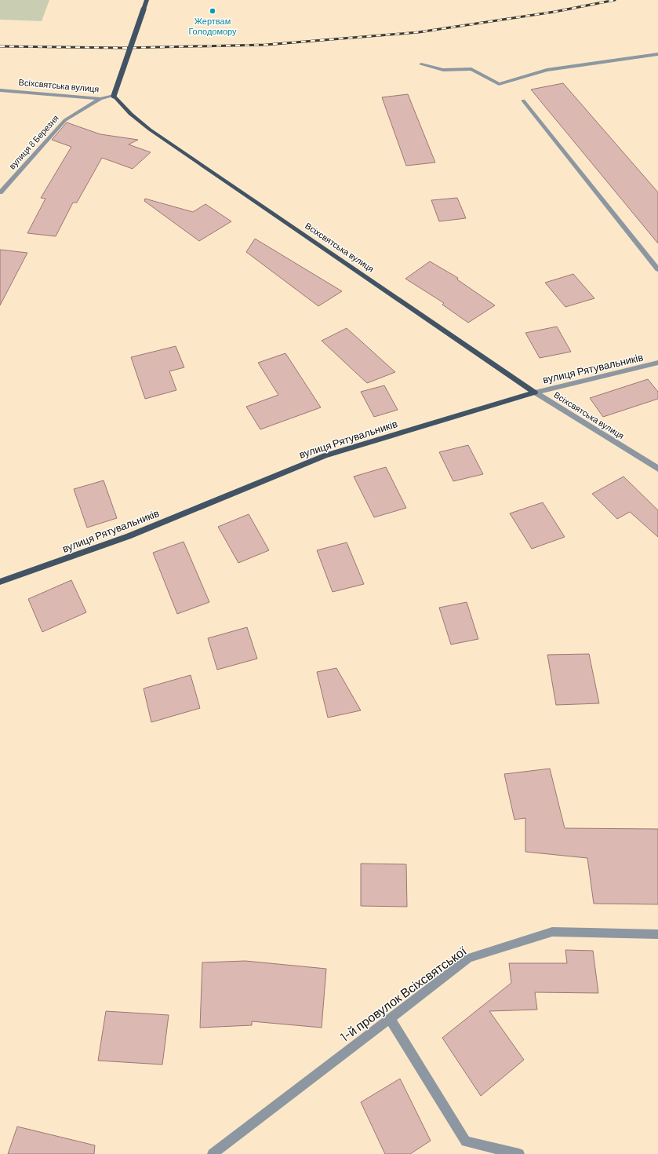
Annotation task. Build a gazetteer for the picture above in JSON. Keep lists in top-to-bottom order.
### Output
{
  "streets": {
    "main road": ["Всіхсвятська вулиця", "вулиця Рятувальників"],
    "street": ["вулиця 8 Березня", "1-й провулок Всіхсвятської"]
  },
  "crossings": [
    ["Всіхсвятська вулиця", "вулиця 8 Березня"],
    ["Всіхсвятська вулиця", "вулиця Рятувальників"]
  ],
  "places": ["Жертвам Голодомору"]
}
